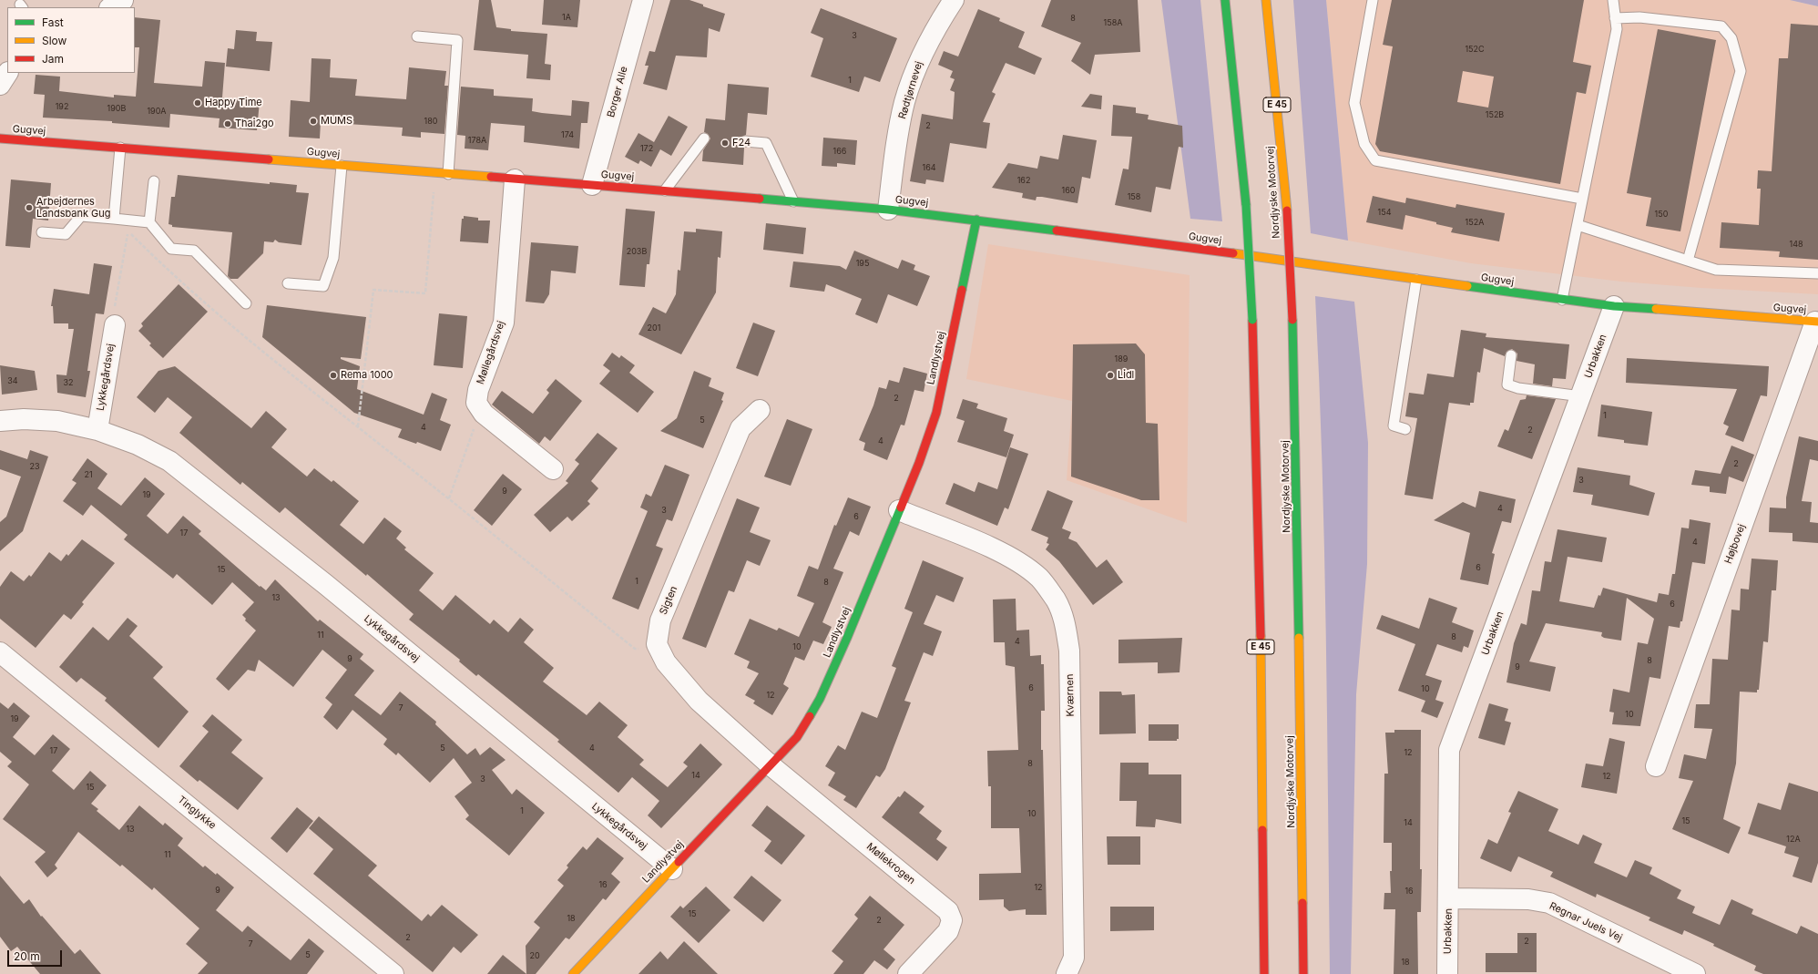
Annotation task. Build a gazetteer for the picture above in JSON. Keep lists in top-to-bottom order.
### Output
{
  "streets": {
    "main road": [
      "E 45",
      "Gugvej",
      "Nordjyske Motorvej",
      "Landlystvej"
    ],
    "street": [
      "Rødtjørnevej",
      "Borger Alle",
      "Møllegårdsvej",
      "Urbakken",
      "Lykkegårdsvej",
      "Højbovej",
      "Sigten",
      "Kværnen",
      "Tinglykke",
      "Møllekrogen",
      "Regnar Juels Vej"
    ]
  },
  "crossings": [
    ["Rødtjørnevej", "Gugvej"],
    ["Borger Alle", "Gugvej"],
    ["Gugvej", "Møllegårdsvej"],
    ["Gugvej", "Urbakken"],
    ["Gugvej", "Landlystvej"],
    ["Gugvej", "Højbovej"],
    ["Urbakken", "Regnar Juels Vej"],
    ["Landlystvej", "Lykkegårdsvej"],
    ["Landlystvej", "Sigten"],
    ["Landlystvej", "Kværnen"],
    ["Landlystvej", "Møllekrogen"],
    ["Sigten", "Møllekrogen"]
  ],
  "places": [
    "Happy Time",
    "MUMS",
    "Thai2go",
    "F24",
    "Arbejdernes Landsbank Gug",
    "Rema 1000",
    "Lidl"
  ],
  "house_numbers": [
    "1A",
    "8",
    "158A",
    "3",
    "152C",
    "1",
    "192",
    "190B",
    "190A",
    "152B",
    "180",
    "2",
    "174",
    "178A",
    "172",
    "166",
    "164",
    "162",
    "160",
    "158",
    "154",
    "150",
    "152A",
    "148",
    "203B",
    "195",
    "201",
    "189",
    "34",
    "32",
    "2",
    "1",
    "5",
    "4",
    "2",
    "4",
    "2",
    "23",
    "21",
    "3",
    "9",
    "19",
    "4",
    "3",
    "6",
    "17",
    "4",
    "6",
    "15",
    "1",
    "8",
    "13",
    "6",
    "11",
    "8",
    "4",
    "10",
    "9",
    "8",
    "9",
    "6",
    "10",
    "12",
    "7",
    "10",
    "19",
    "5",
    "4",
    "17",
    "12",
    "8",
    "14",
    "12",
    "3",
    "15",
    "1",
    "10",
    "15",
    "14",
    "13",
    "12A",
    "11",
    "16",
    "12",
    "9",
    "16",
    "15",
    "18",
    "2",
    "2",
    "2",
    "7",
    "5",
    "20",
    "18"
  ],
  "legend": ["Fast", "Slow", "Jam"],
  "scale_bar": "20 m"
}
